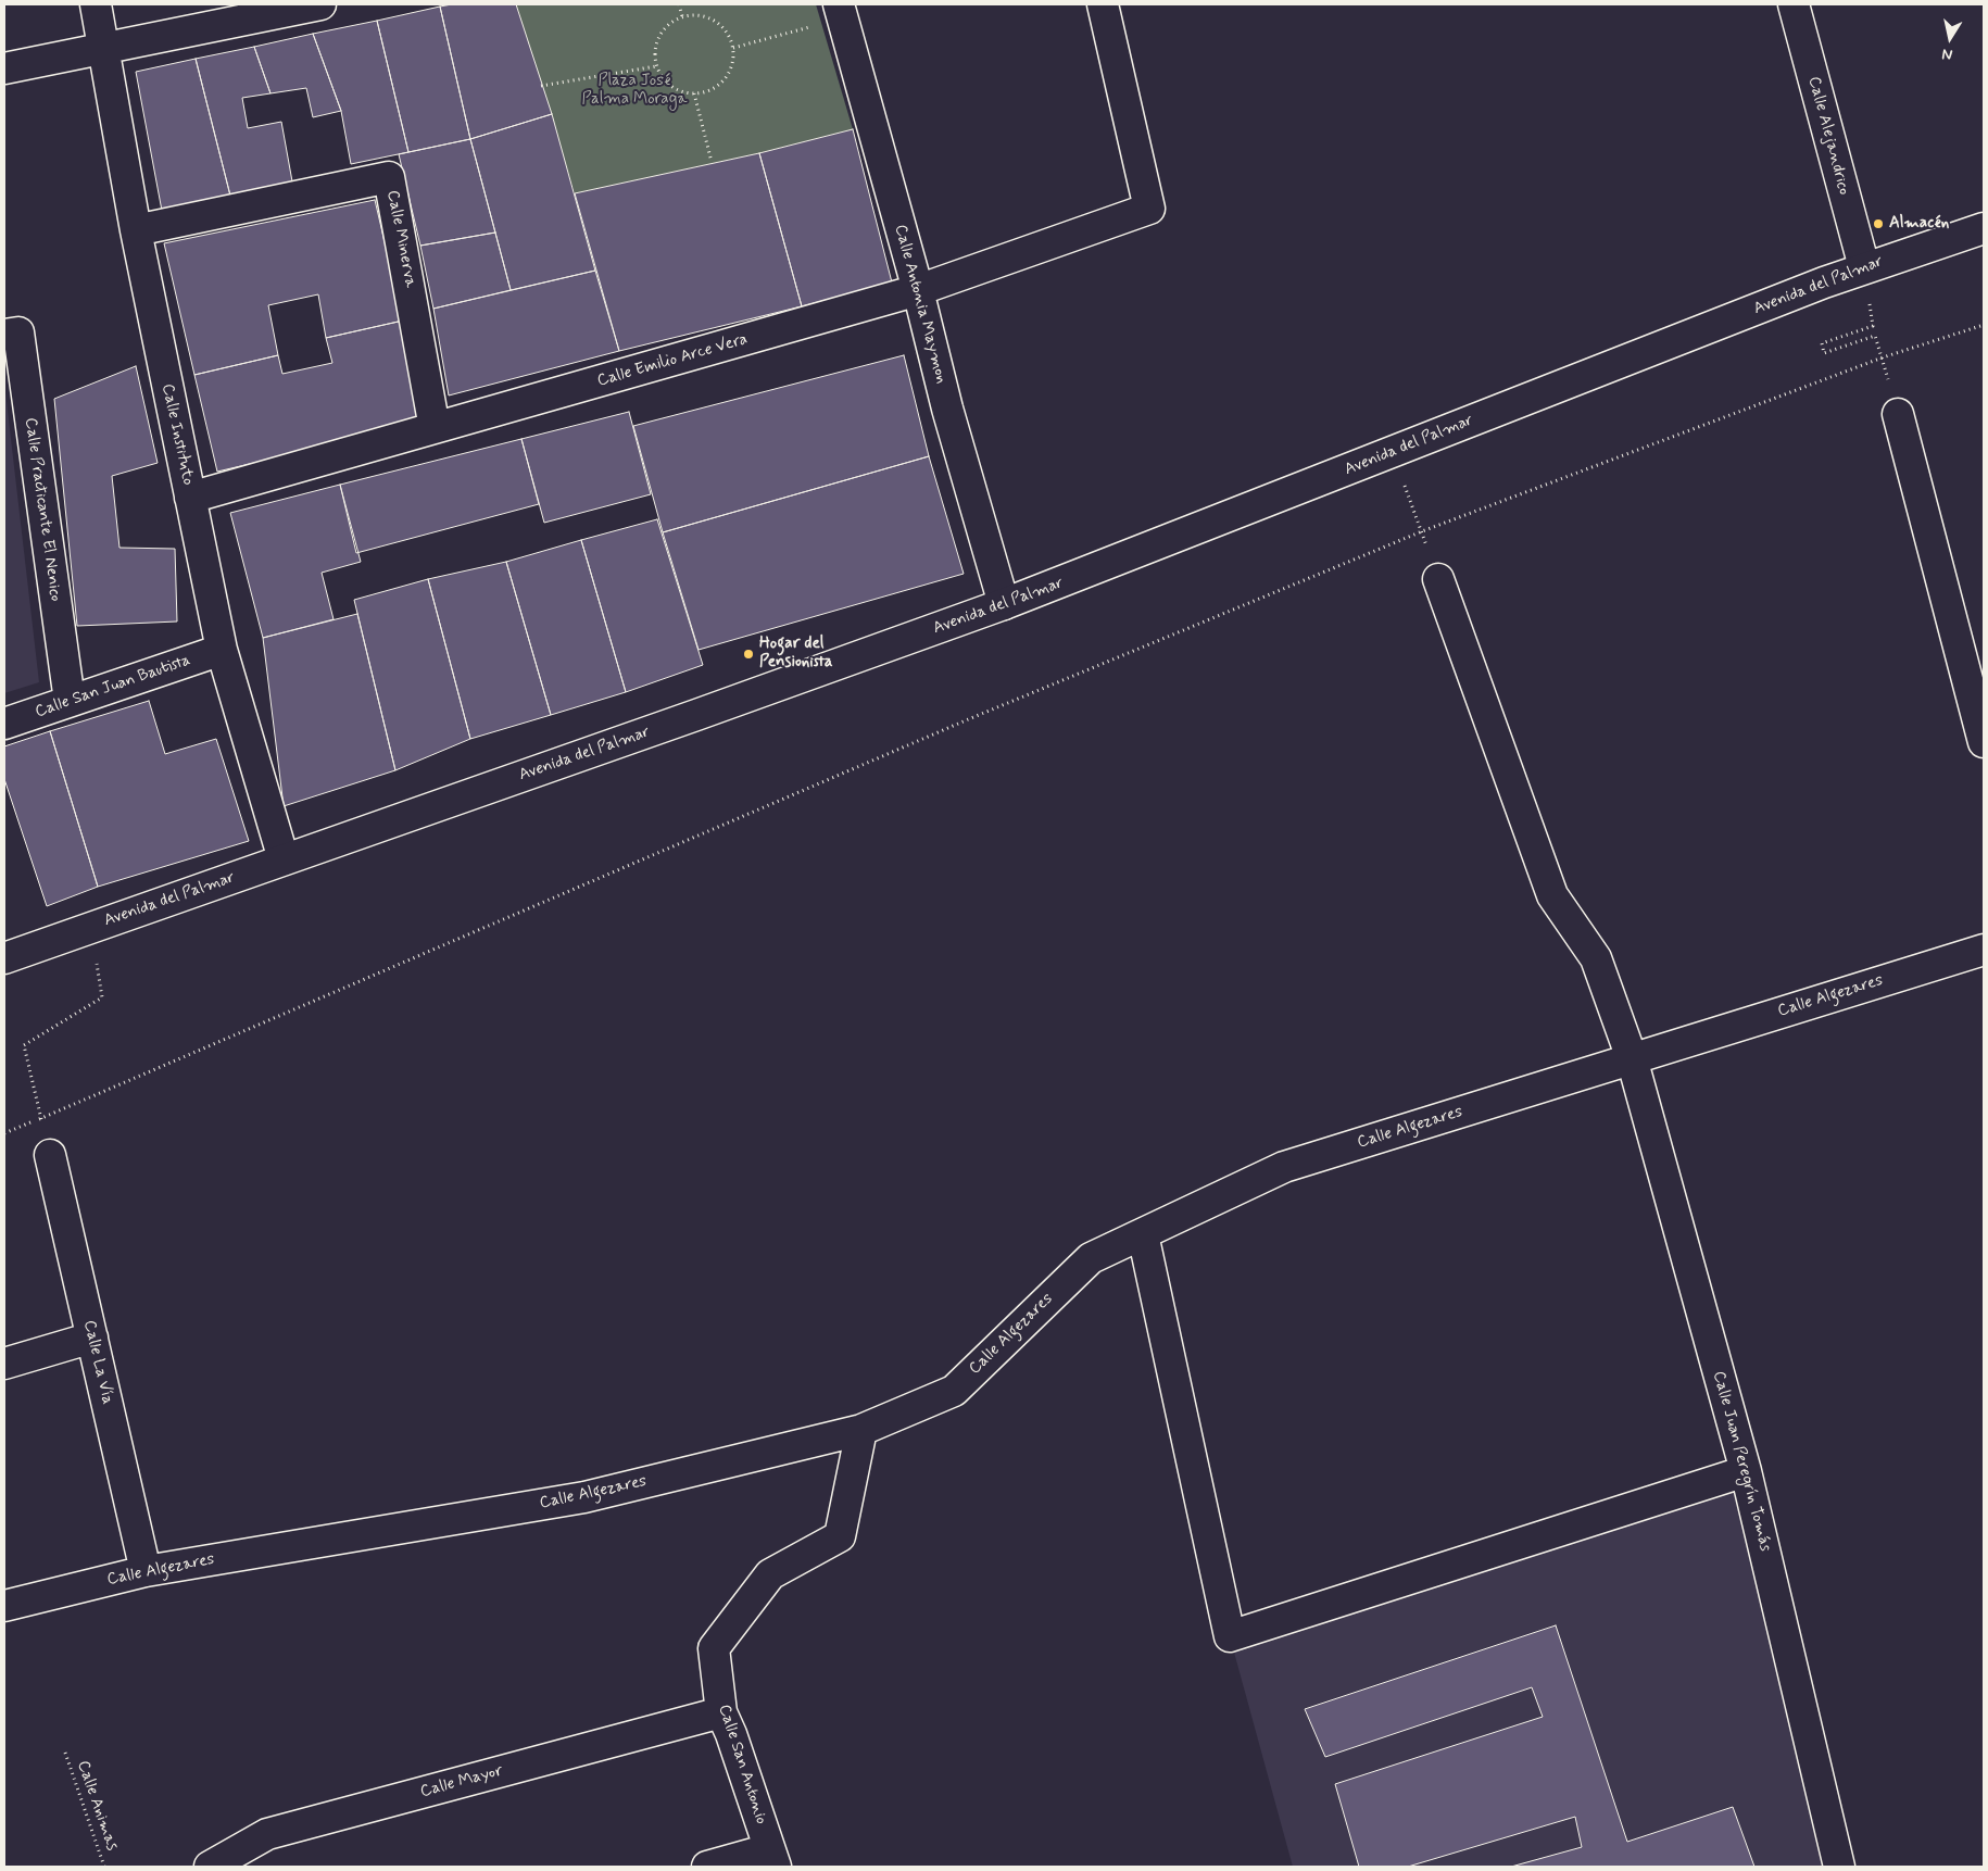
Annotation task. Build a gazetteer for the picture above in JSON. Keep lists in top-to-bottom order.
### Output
{
  "streets": {
    "street": [
      "Calle Alejandrico",
      "Calle Minerva",
      "Avenida del Palmar",
      "Calle Antonia Maymon",
      "Calle Emilio Arce Vera",
      "Calle Instituto",
      "Calle Practicante El Nenico",
      "Calle San Juan Bautista",
      "Calle Algezares",
      "Calle La Vía",
      "Calle Juan Peregrín Tomás",
      "Calle San Antonio",
      "Calle Mayor"
    ],
    "path": ["Calle Animas"]
  },
  "crossings": [
    ["Calle Alejandrico", "Avenida del Palmar"],
    ["Calle Minerva", "Calle Emilio Arce Vera"],
    ["Calle Minerva", "Calle Instituto"],
    ["Avenida del Palmar", "Calle Antonia Maymon"],
    ["Avenida del Palmar", "Calle Instituto"],
    ["Calle Antonia Maymon", "Calle Emilio Arce Vera"],
    ["Calle Emilio Arce Vera", "Calle Instituto"],
    ["Calle Instituto", "Calle San Juan Bautista"],
    ["Calle Practicante El Nenico", "Calle San Juan Bautista"],
    ["Calle Algezares", "Calle La Vía"],
    ["Calle Algezares", "Calle Juan Peregrín Tomás"],
    ["Calle Algezares", "Calle San Antonio"],
    ["Calle San Antonio", "Calle Mayor"]
  ],
  "parks": ["Plaza José Palma Moraga"],
  "places": ["Almacén", "Hogar del Pensionista"],
  "north": "bottom"
}
